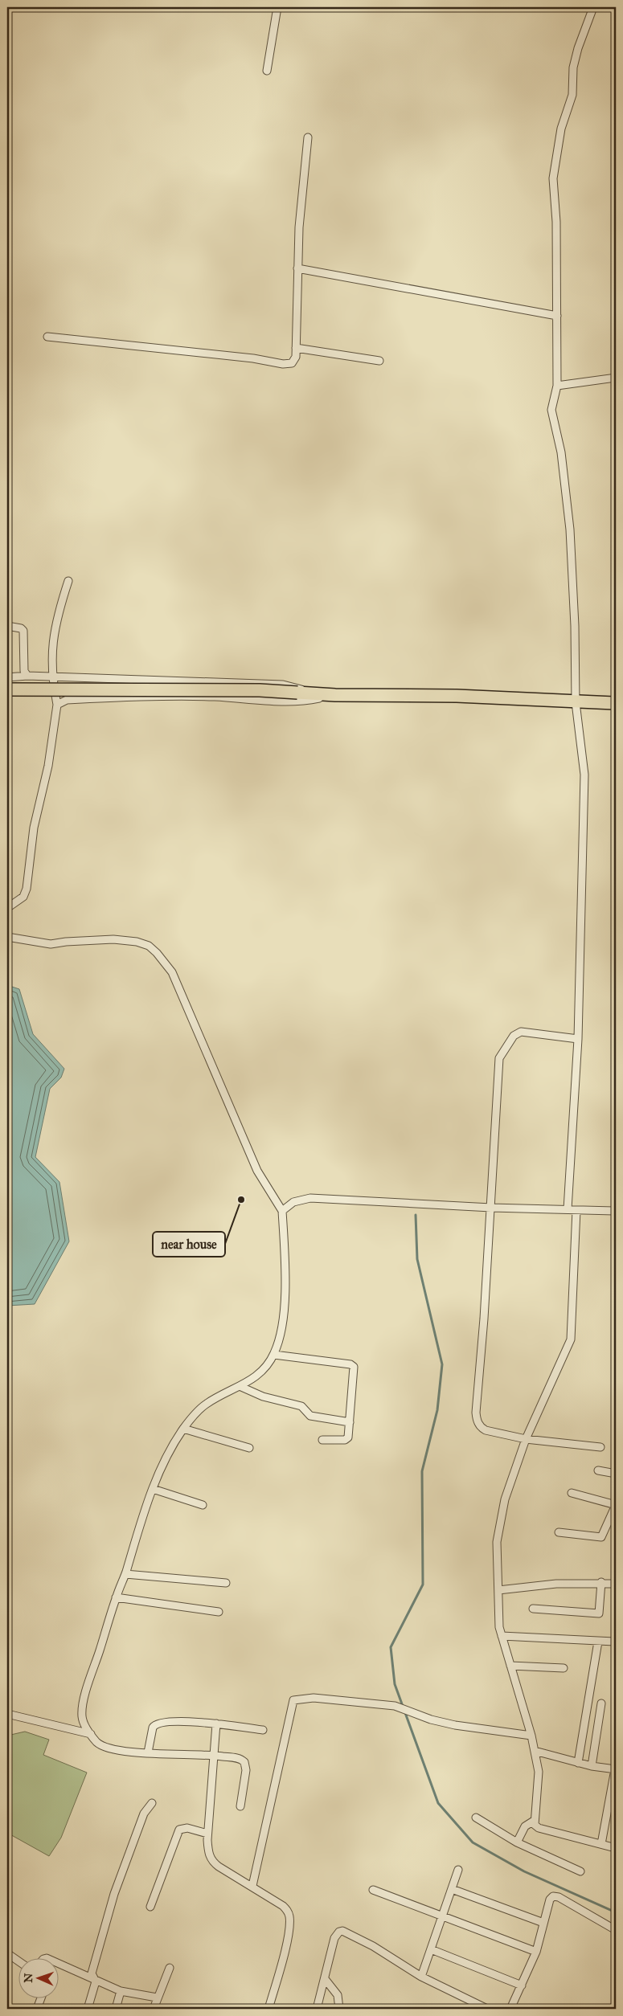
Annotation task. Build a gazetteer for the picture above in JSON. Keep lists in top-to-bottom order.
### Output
{
  "places": ["near house"],
  "north": "left"
}
